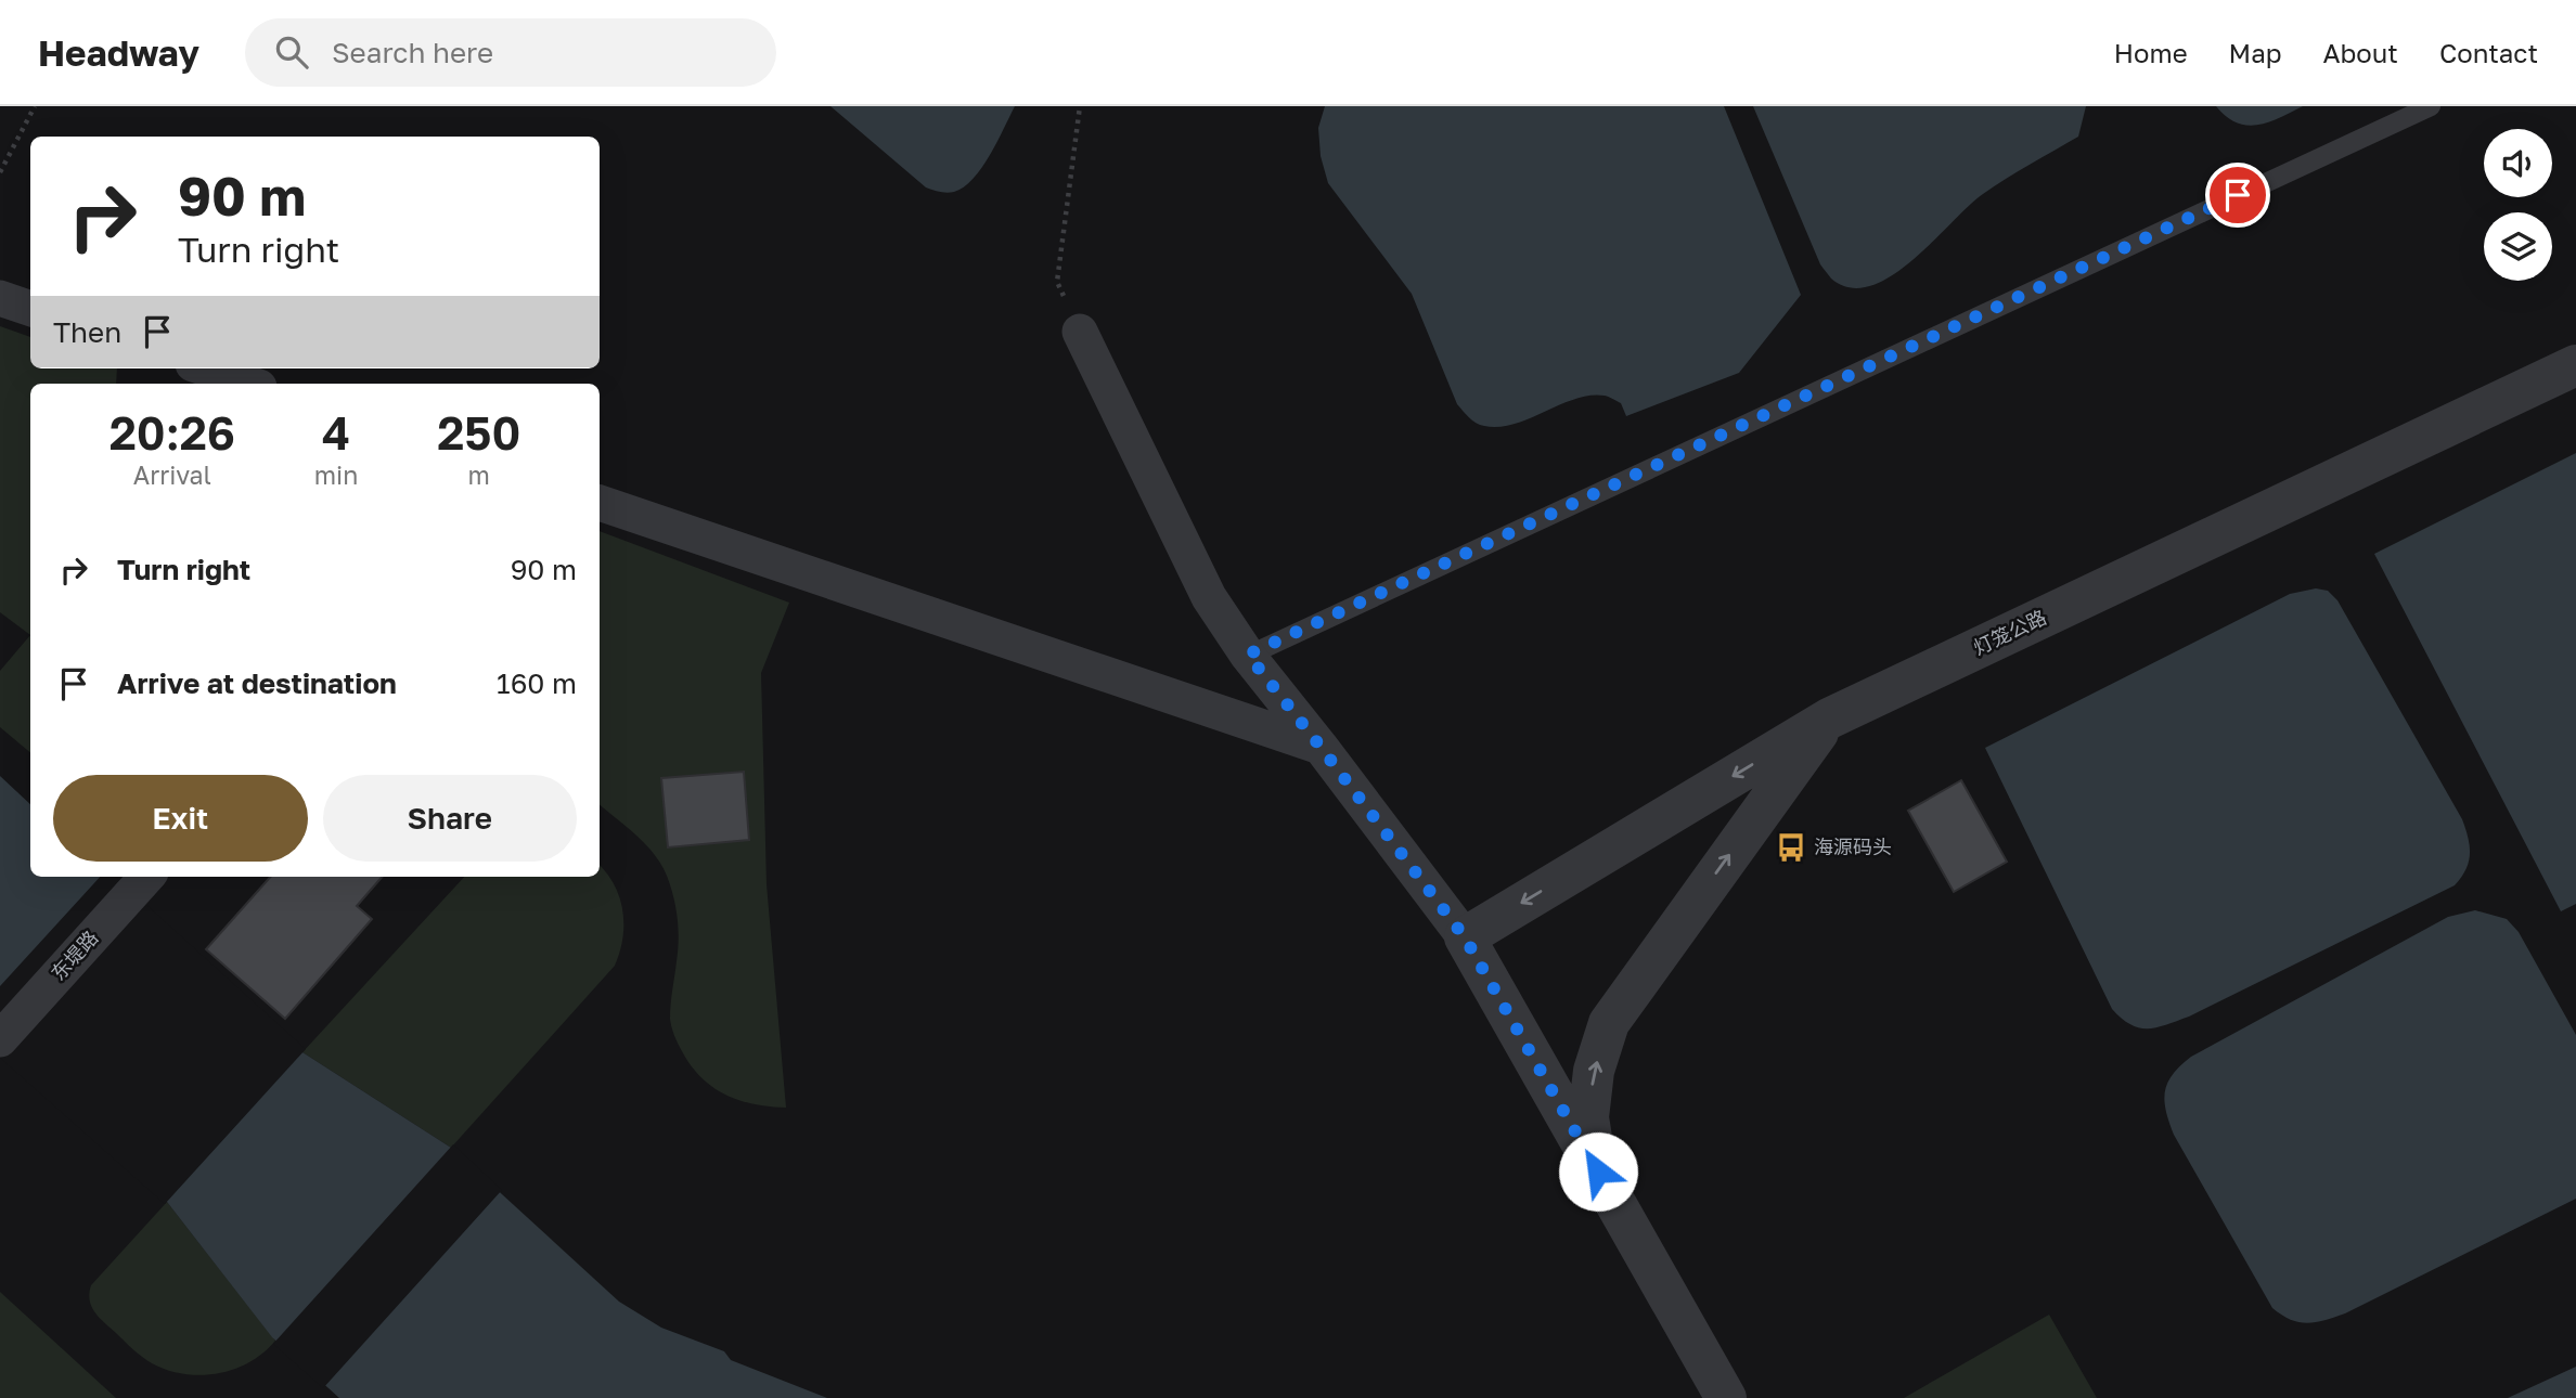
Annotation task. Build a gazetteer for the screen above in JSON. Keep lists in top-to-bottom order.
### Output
{
  "streets": {
    "street": ["灯笼公路", "东堤路"]
  },
  "places": {
    "bus stop": ["海源码头"]
  },
  "page": {
    "header": "Headway",
    "search": "Search here",
    "nav": [
      "Home",
      "Map",
      "About",
      "Contact"
    ],
    "turn": ["90 m", "Turn right"],
    "then": "Then",
    "eta": [
      "20:26",
      "Arrival",
      "4",
      "min",
      "250",
      "m"
    ],
    "list": [
      {
        "name": "Turn right",
        "value": "90 m"
      },
      {
        "name": "Arrive at destination",
        "value": "160 m"
      }
    ],
    "buttons": ["Exit", "Share"]
  }
}
